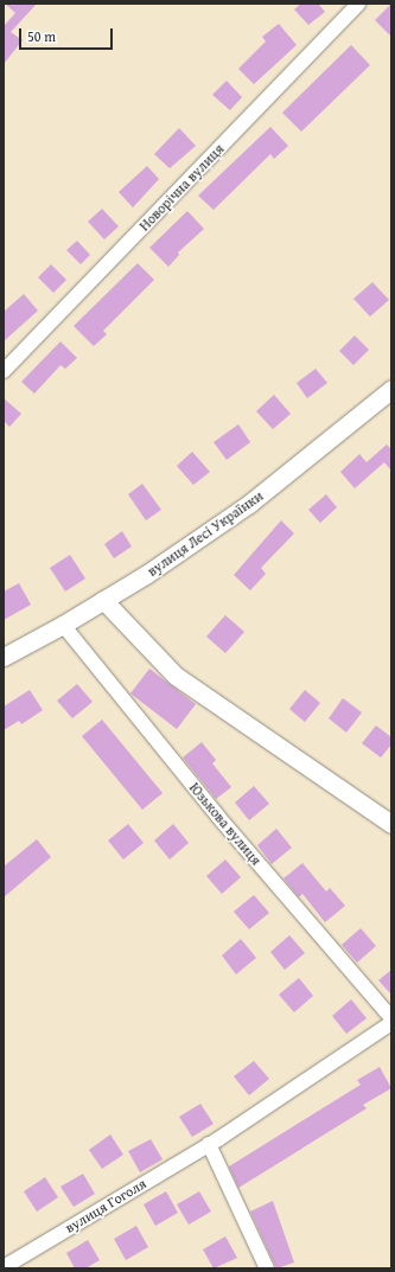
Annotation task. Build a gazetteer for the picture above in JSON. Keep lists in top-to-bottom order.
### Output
{
  "streets": {
    "main road": ["вулиця Лесі Українки"],
    "street": ["Новорічна вулиця", "Юзькова вулиця", "вулиця Гоголя"]
  },
  "crossings": [
    ["вулиця Лесі Українки", "Юзькова вулиця"]
  ],
  "scale_bar": "50 m"
}
